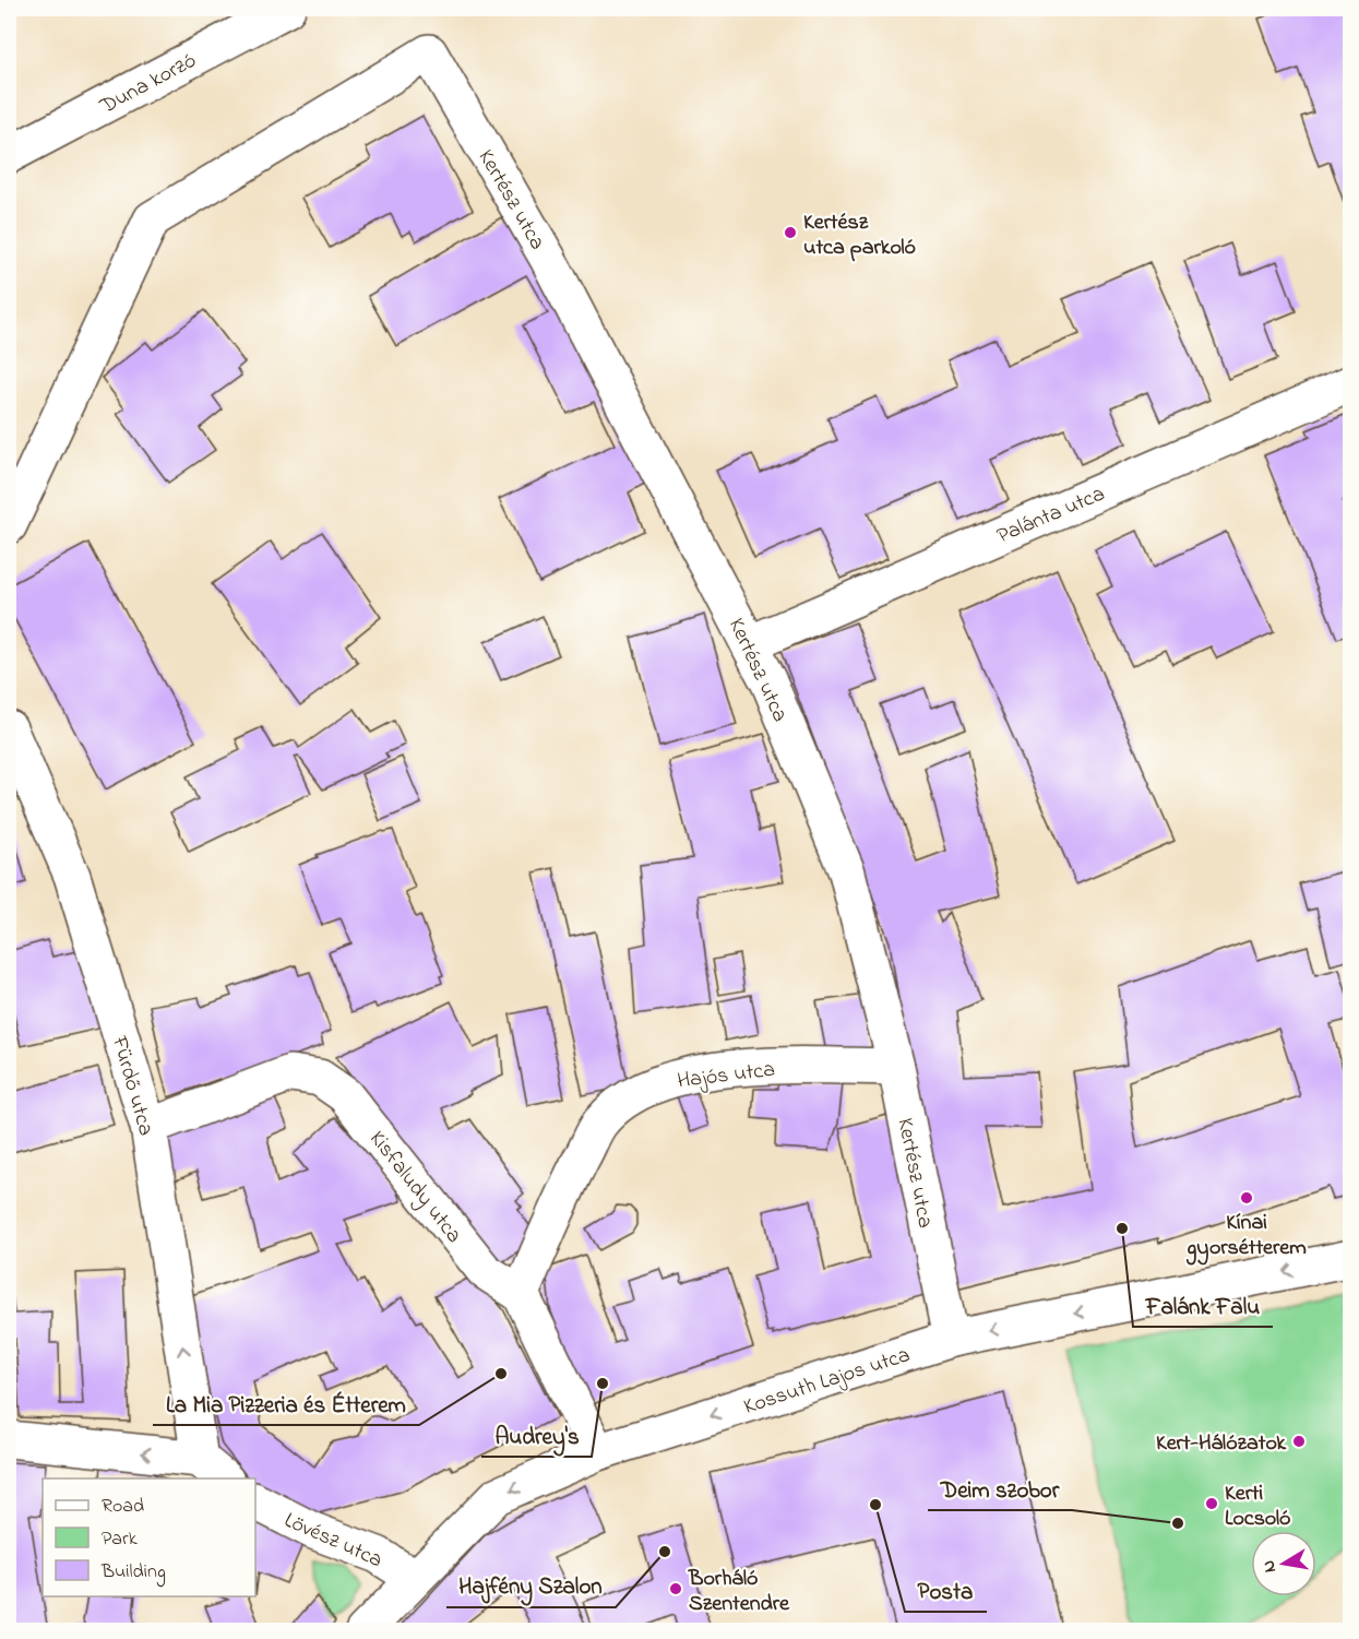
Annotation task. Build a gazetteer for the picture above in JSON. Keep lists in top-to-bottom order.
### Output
{
  "streets": {
    "street": [
      "Duna korzó",
      "Kertész utca",
      "Palánta utca",
      "Hajós utca",
      "Fürdő utca",
      "Kisfaludy utca",
      "Kossuth Lajos utca",
      "Lövész utca"
    ]
  },
  "crossings": [
    ["Kertész utca", "Palánta utca"],
    ["Kertész utca", "Hajós utca"],
    ["Kertész utca", "Kossuth Lajos utca"],
    ["Hajós utca", "Kisfaludy utca"],
    ["Fürdő utca", "Kisfaludy utca"],
    ["Kossuth Lajos utca", "Lövész utca"]
  ],
  "one_way": ["Fürdő utca", "Kossuth Lajos utca"],
  "places": [
    "Kertész utca parkoló",
    "Kínai gyorsétterem",
    "Falánk Falu",
    "La Mia Pizzeria és Étterem",
    "Audrey's",
    "Kert-Hálózatok",
    "Kerti Locsoló",
    "Posta",
    "Deim szobor",
    "Hajfény Szalon",
    "Borháló Szentendre"
  ],
  "legend": ["Road", "Park", "Building"],
  "north": "left"
}
